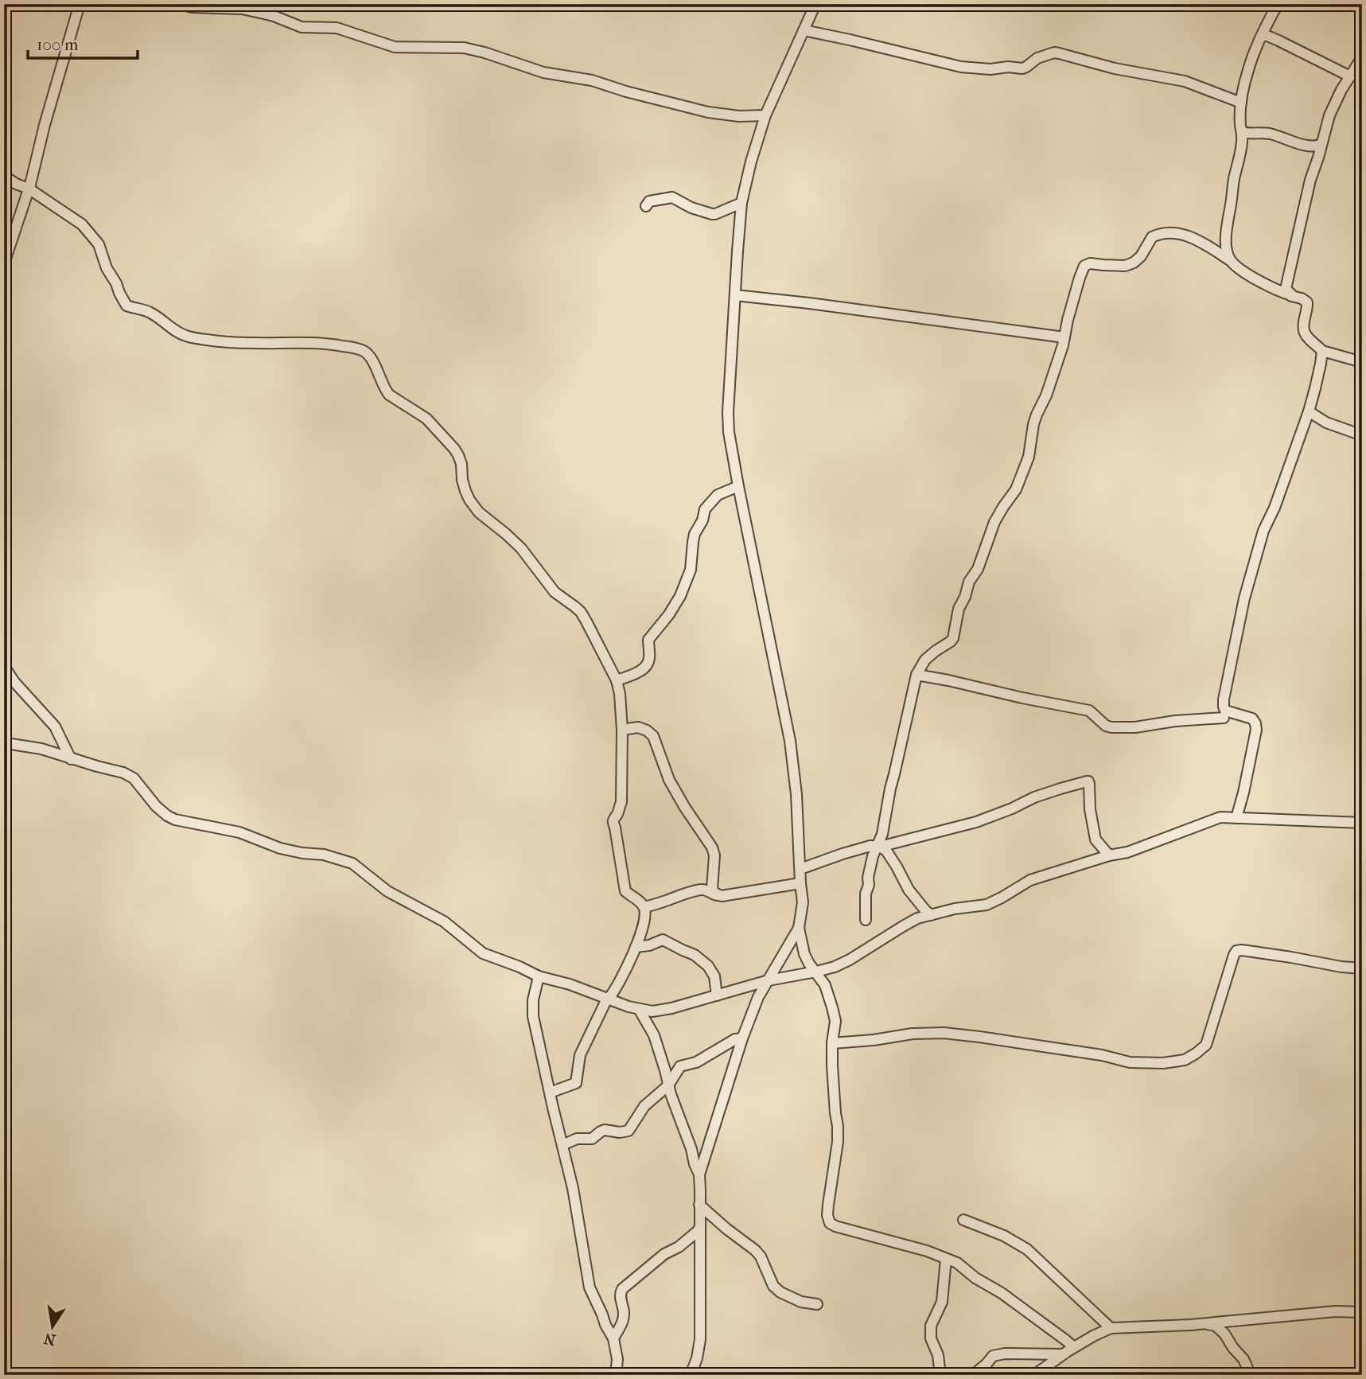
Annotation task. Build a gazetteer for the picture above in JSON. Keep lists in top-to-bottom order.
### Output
{
  "scale_bar": "100 m",
  "north": "bottom"
}
